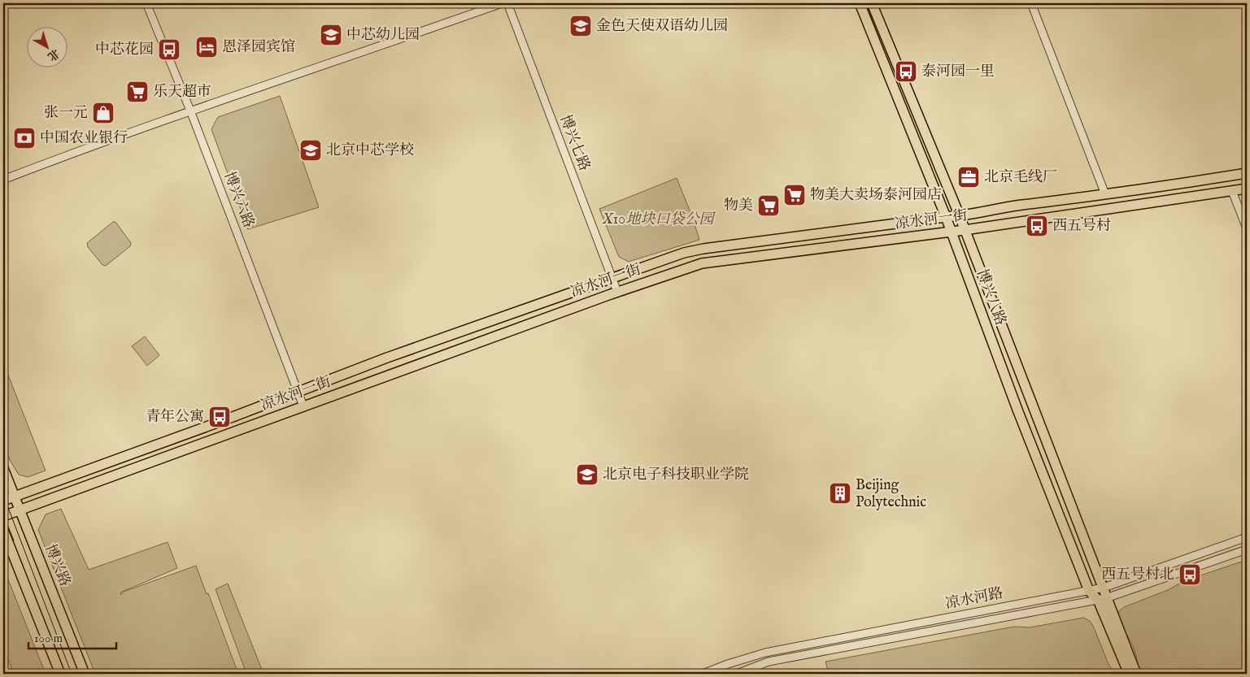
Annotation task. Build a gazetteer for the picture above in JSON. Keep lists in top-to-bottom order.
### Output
{
  "streets": {
    "main road": ["凉水河一街", "博兴八路", "博兴路"],
    "street": ["博兴七路", "博兴六路", "凉水河路"]
  },
  "crossings": [
    ["博兴七路", "凉水河一街"],
    ["博兴六路", "凉水河一街"],
    ["凉水河一街", "博兴八路"],
    ["凉水河一街", "博兴路"],
    ["博兴八路", "凉水河路"]
  ],
  "parks": ["X10地块口袋公园"],
  "places": {
    "school or university": [
      "金色天使双语幼儿园",
      "中芯幼儿园",
      "北京中芯学校",
      "北京电子科技职业学院"
    ],
    "hotel": ["恩泽园宾馆"],
    "bus stop": [
      "中芯花园",
      "泰河园一里",
      "西五号村",
      "青年公寓",
      "西五号村北"
    ],
    "supermarket": ["乐天超市", "物美大卖场泰河园店", "物美"],
    "shop": ["张一元"],
    "bank": ["中国农业银行"],
    "office": ["北京毛线厂"],
    "building": ["Beijing Polytechnic"]
  },
  "scale_bar": "100 m",
  "north": "bottom right"
}
